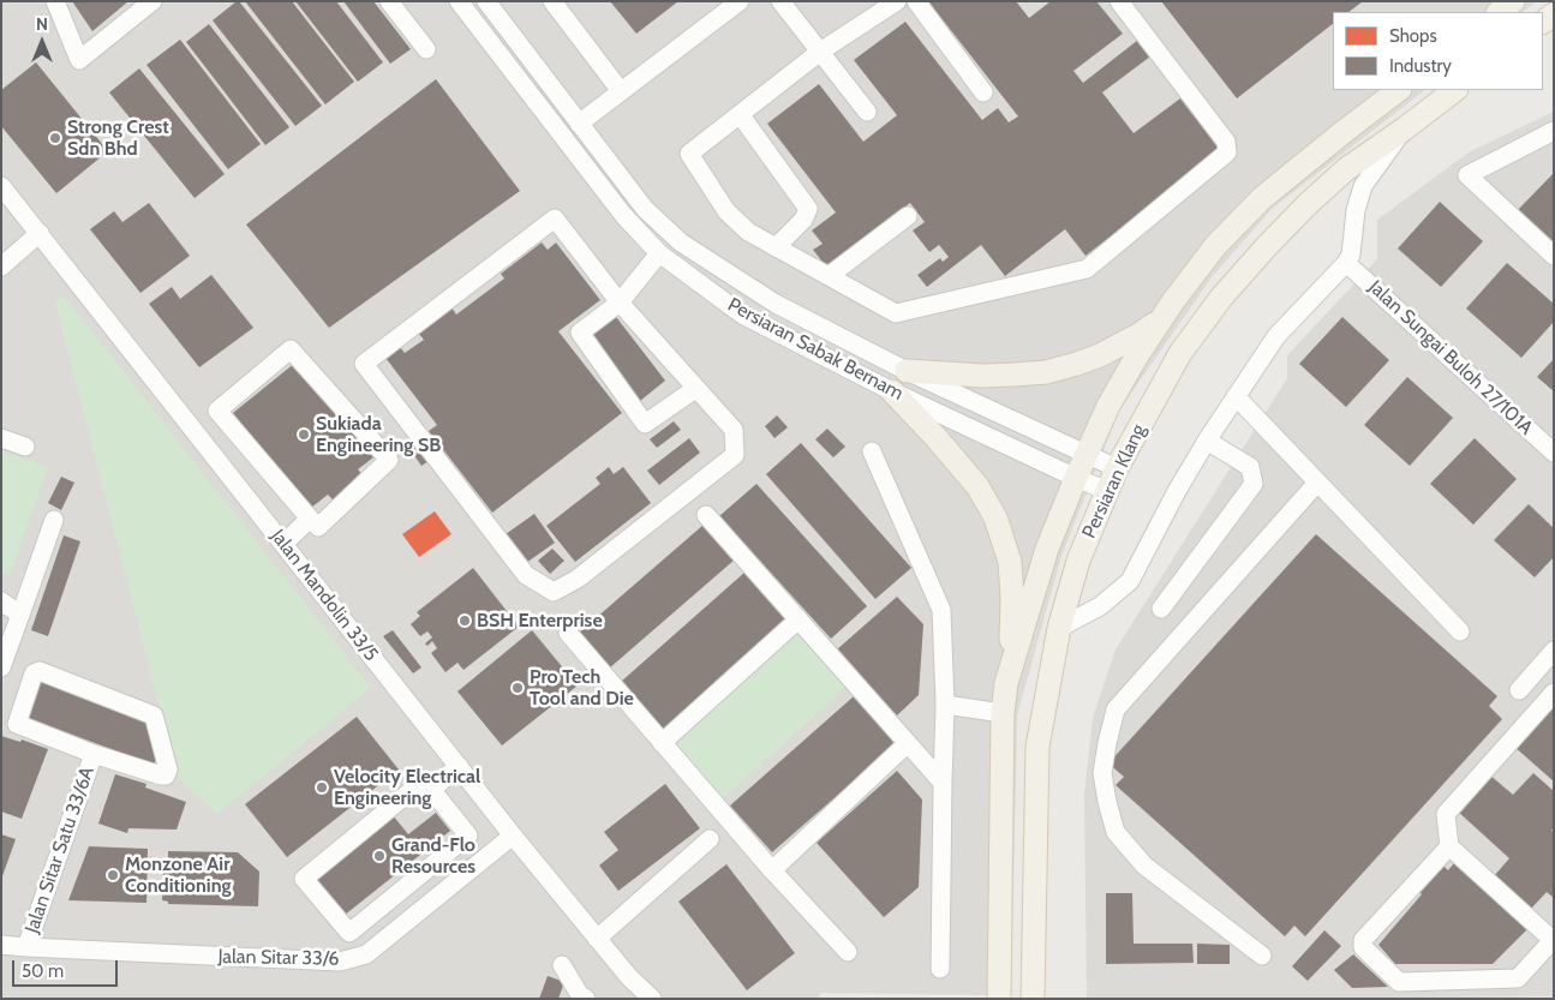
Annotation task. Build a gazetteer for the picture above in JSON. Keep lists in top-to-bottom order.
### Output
{
  "streets": {
    "main road": ["Persiaran Klang"],
    "street": [
      "Persiaran Sabak Bernam",
      "Jalan Sungai Buloh 27/101A",
      "Jalan Mandolin 33/5",
      "Jalan Sitar Satu 33/6A",
      "Jalan Sitar 33/6"
    ]
  },
  "crossings": [
    ["Persiaran Sabak Bernam", "Persiaran Klang"],
    ["Jalan Mandolin 33/5", "Jalan Sitar 33/6"],
    ["Jalan Sitar Satu 33/6A", "Jalan Sitar 33/6"]
  ],
  "places": [
    "Strong Crest Sdn Bhd",
    "Sukiada Engineering SB",
    "BSH Enterprise",
    "Pro Tech Tool and Die",
    "Velocity Electrical Engineering",
    "Grand-Flo Resources",
    "Monzone Air Conditioning"
  ],
  "legend": ["Shops", "Industry"],
  "scale_bar": "50 m",
  "north": "top"
}
